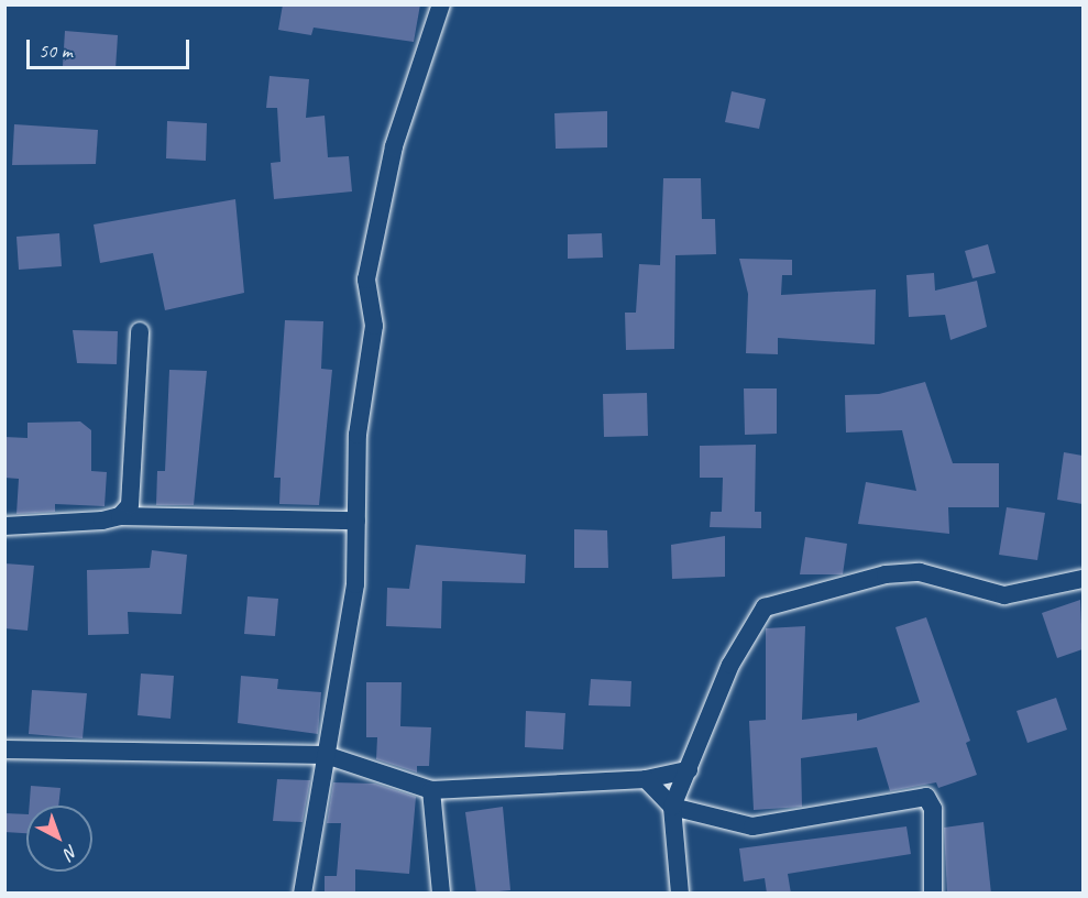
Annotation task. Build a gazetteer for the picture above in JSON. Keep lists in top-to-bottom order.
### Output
{
  "scale_bar": "50 m",
  "north": "bottom right"
}
